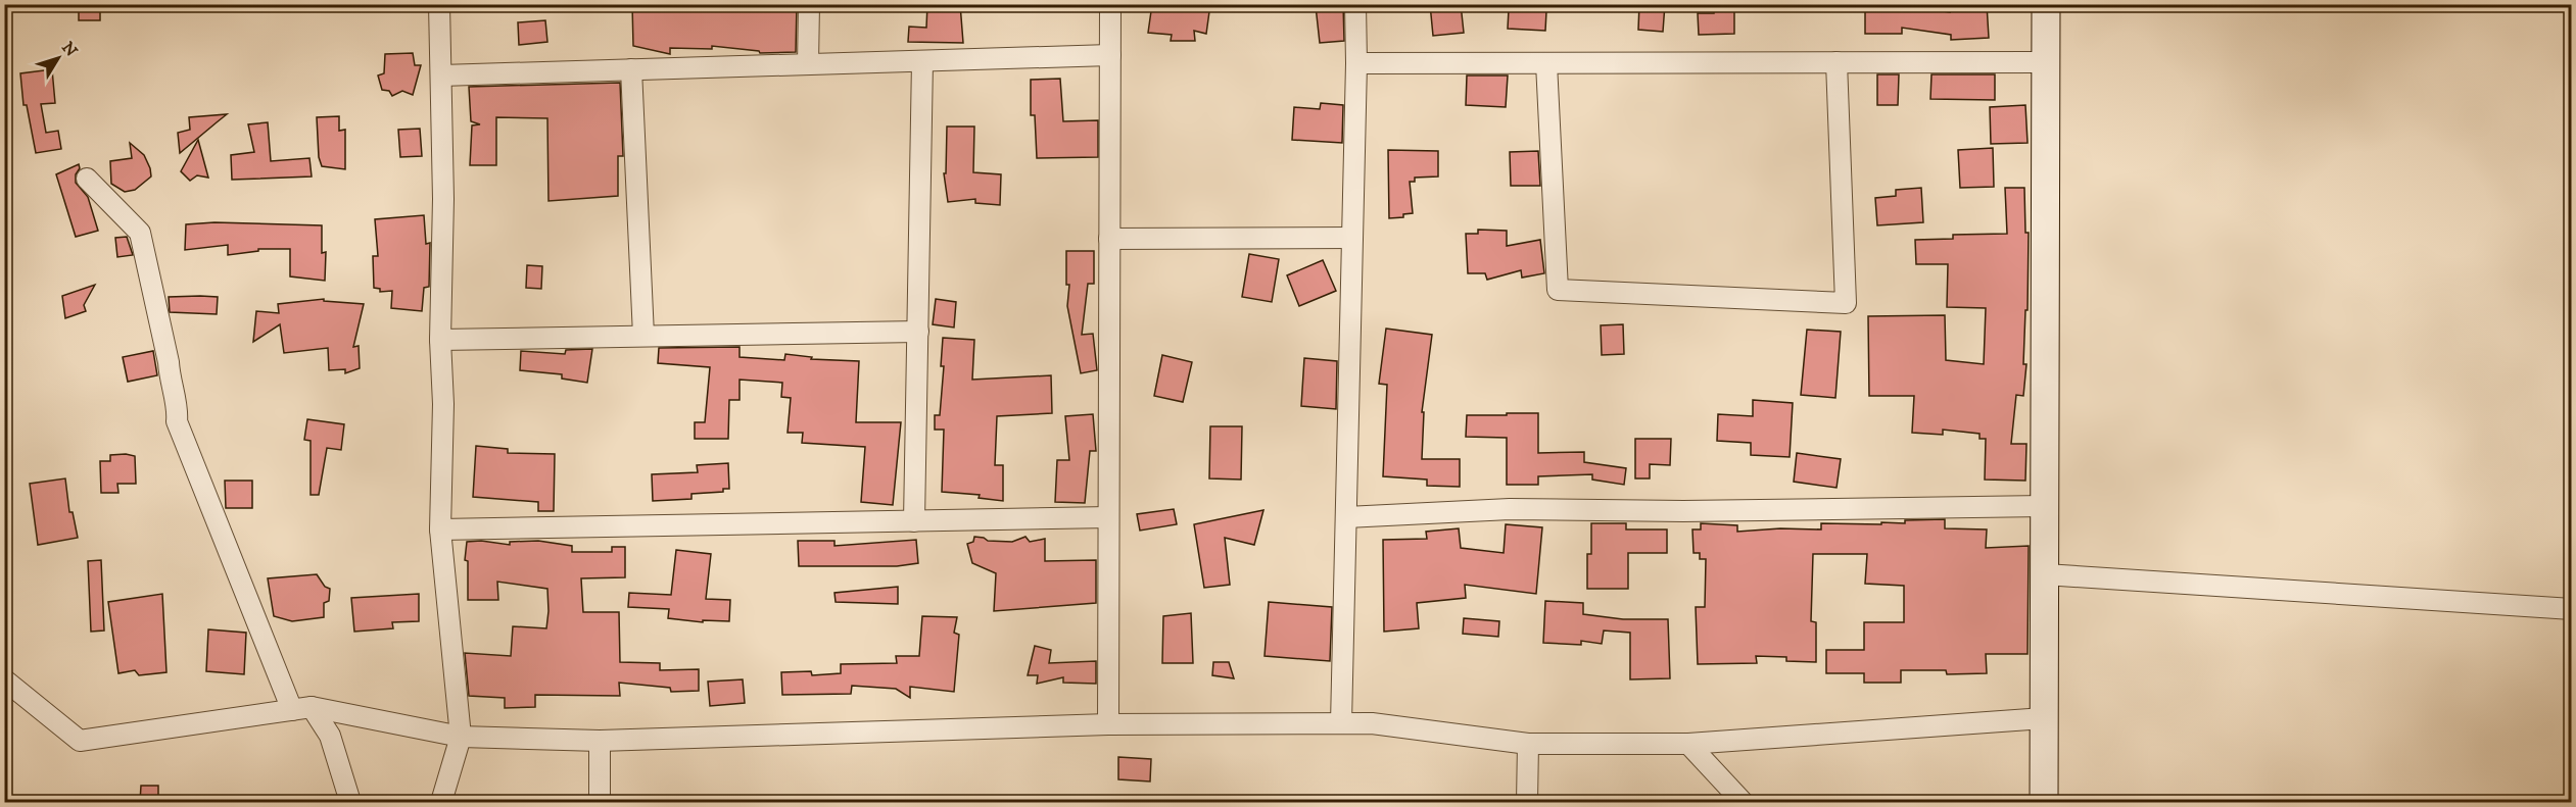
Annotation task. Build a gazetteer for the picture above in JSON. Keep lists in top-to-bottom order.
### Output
{
  "north": "top right"
}
